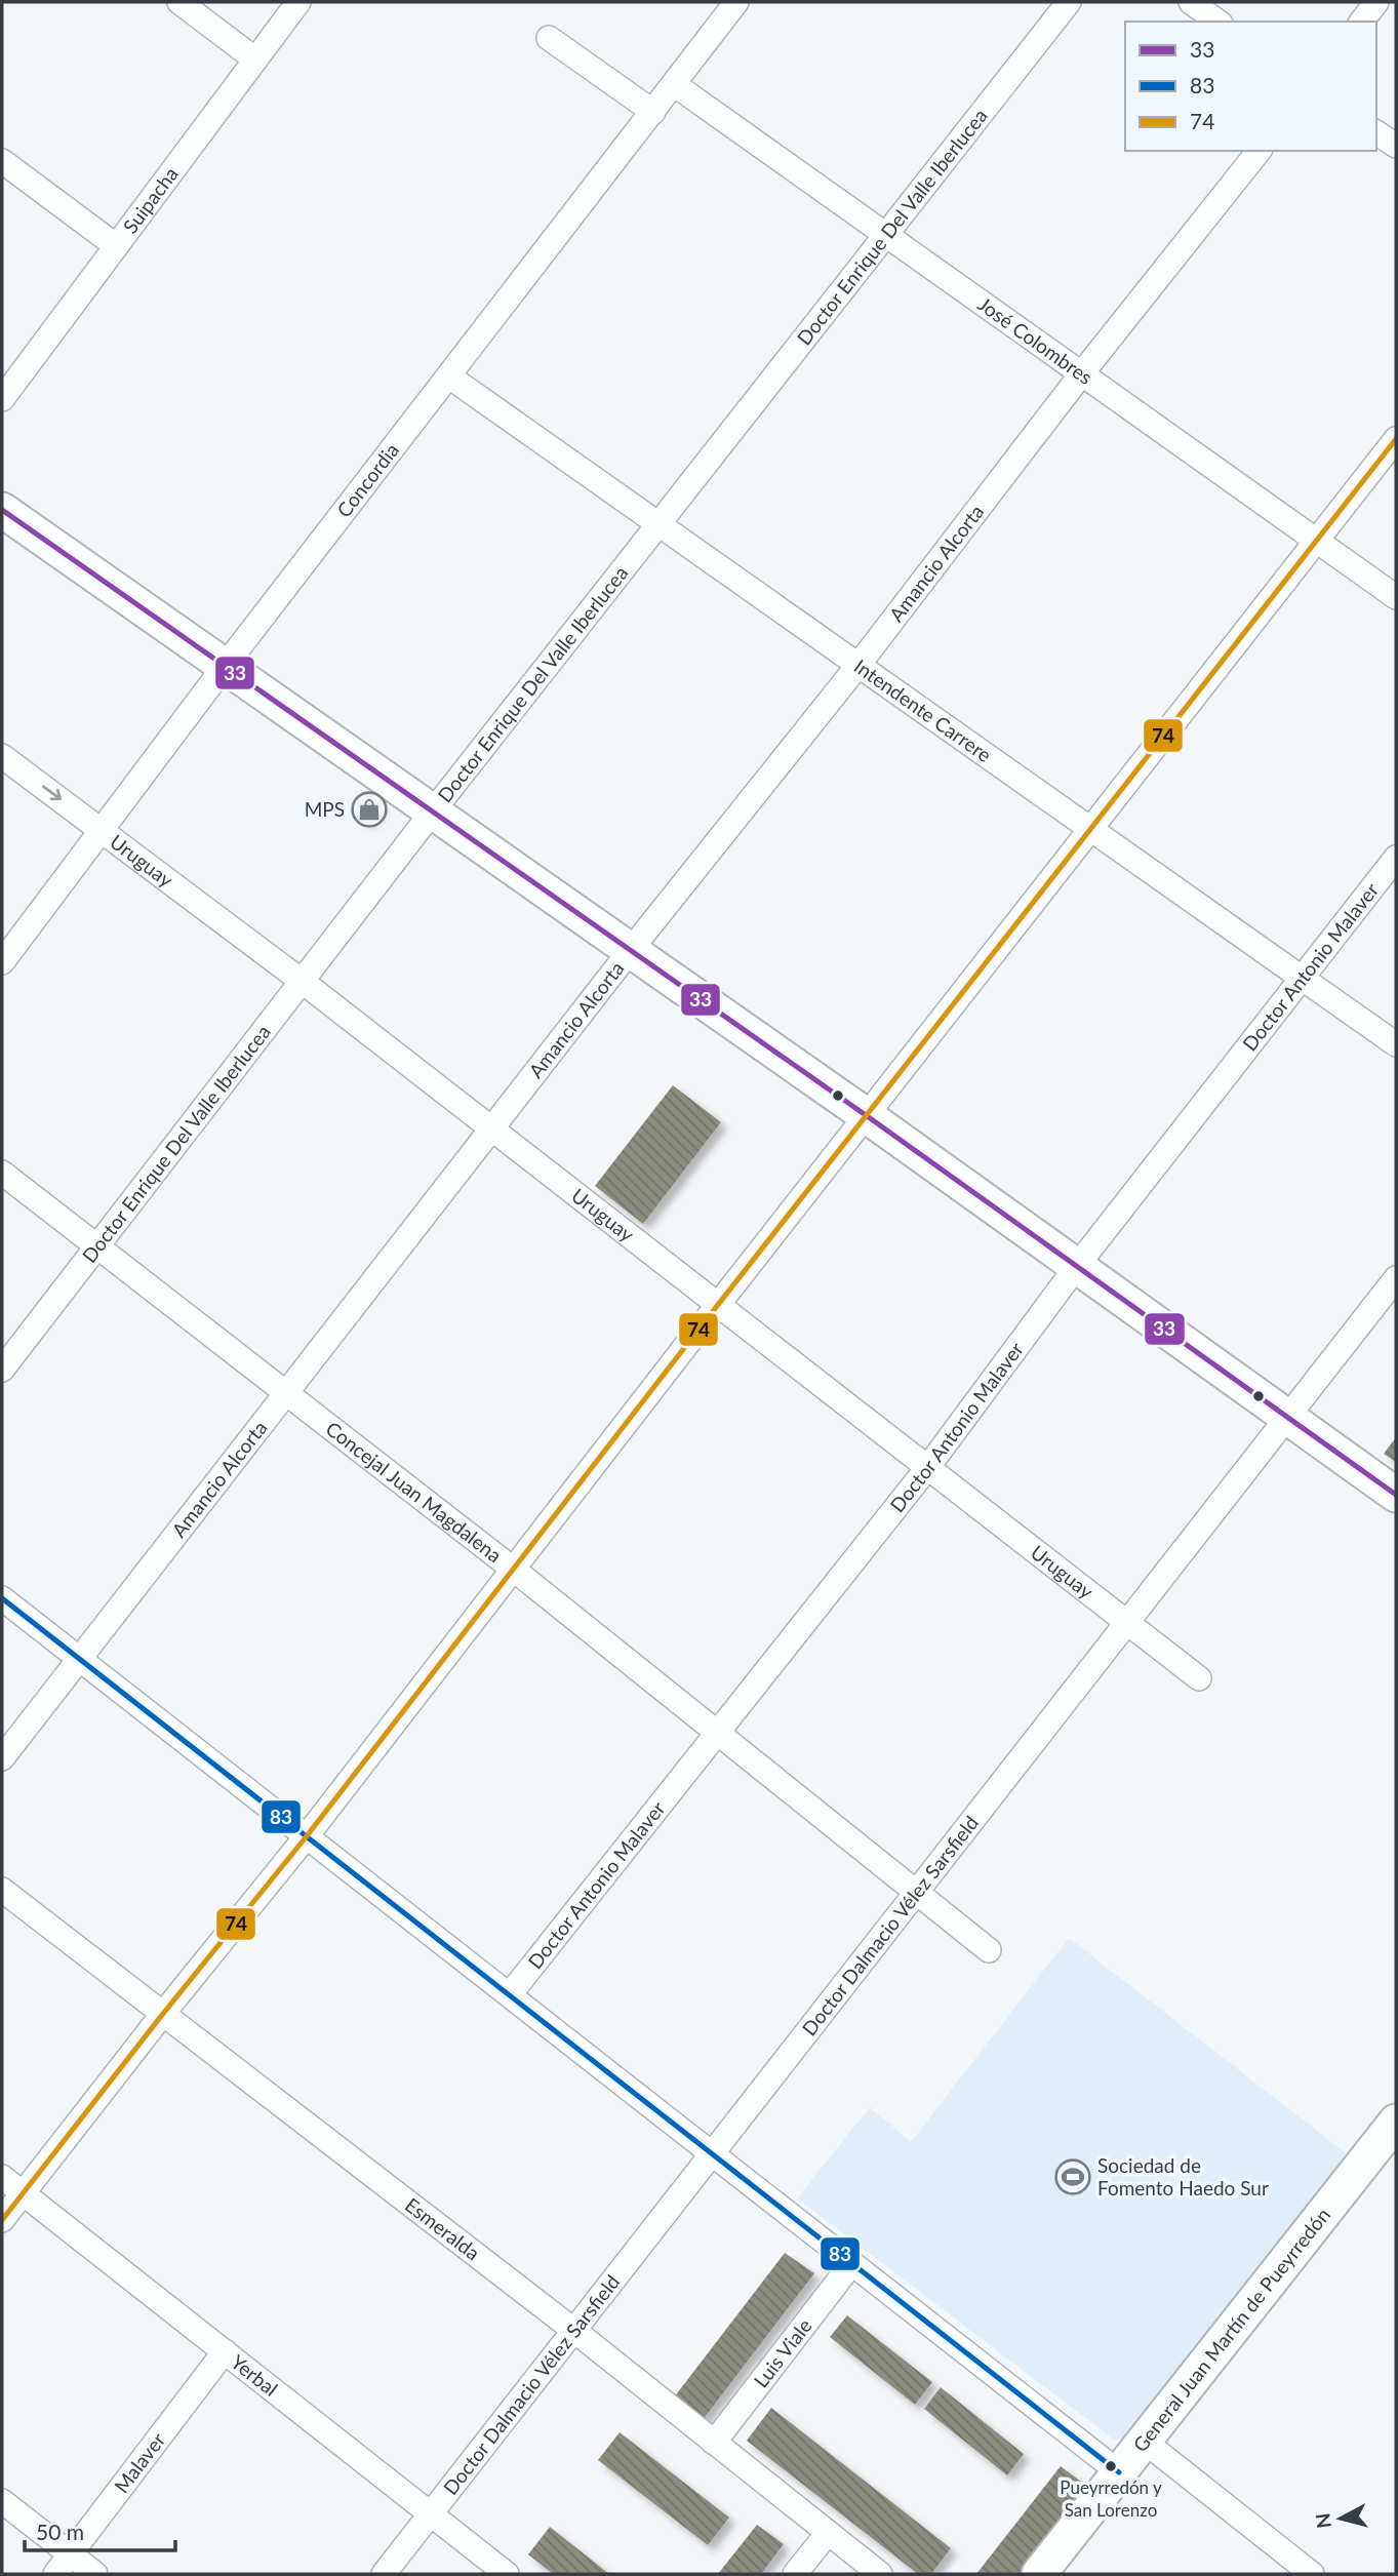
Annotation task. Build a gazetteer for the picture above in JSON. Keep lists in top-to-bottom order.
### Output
{
  "streets": {
    "street": [
      "Suipacha",
      "Doctor Enrique Del Valle Iberlucea",
      "José Colombres",
      "Concordia",
      "Amancio Alcorta",
      "Intendente Carrere",
      "Uruguay",
      "Doctor Antonio Malaver",
      "Concejal Juan Magdalena",
      "Doctor Dalmacio Vélez Sarsfield",
      "Esmeralda",
      "General Juan Martín de Pueyrredón",
      "Luis Viale",
      "Yerbal",
      "Malaver"
    ]
  },
  "crossings": [
    ["Doctor Enrique Del Valle Iberlucea", "José Colombres"],
    ["Doctor Enrique Del Valle Iberlucea", "Intendente Carrere"],
    ["Doctor Enrique Del Valle Iberlucea", "Uruguay"],
    ["Doctor Enrique Del Valle Iberlucea", "Concejal Juan Magdalena"],
    ["José Colombres", "Concordia"],
    ["José Colombres", "Amancio Alcorta"],
    ["Concordia", "Intendente Carrere"],
    ["Concordia", "Uruguay"],
    ["Amancio Alcorta", "Intendente Carrere"],
    ["Amancio Alcorta", "Uruguay"],
    ["Amancio Alcorta", "Concejal Juan Magdalena"],
    ["Intendente Carrere", "Doctor Antonio Malaver"],
    ["Uruguay", "Doctor Antonio Malaver"],
    ["Uruguay", "Doctor Dalmacio Vélez Sarsfield"],
    ["Doctor Antonio Malaver", "Concejal Juan Magdalena"],
    ["Concejal Juan Magdalena", "Doctor Dalmacio Vélez Sarsfield"],
    ["Doctor Dalmacio Vélez Sarsfield", "Esmeralda"],
    ["Doctor Dalmacio Vélez Sarsfield", "Yerbal"],
    ["Esmeralda", "Luis Viale"],
    ["Yerbal", "Malaver"]
  ],
  "places": {
    "shop": ["MPS"],
    "sports": ["Sociedad de Fomento Haedo Sur"],
    "other": ["Pueyrredón y San Lorenzo"]
  },
  "lines": ["transit line 74", "transit line 33", "transit line 83"],
  "legend": ["33", "83", "74"],
  "scale_bar": "50 m",
  "north": "left"
}
